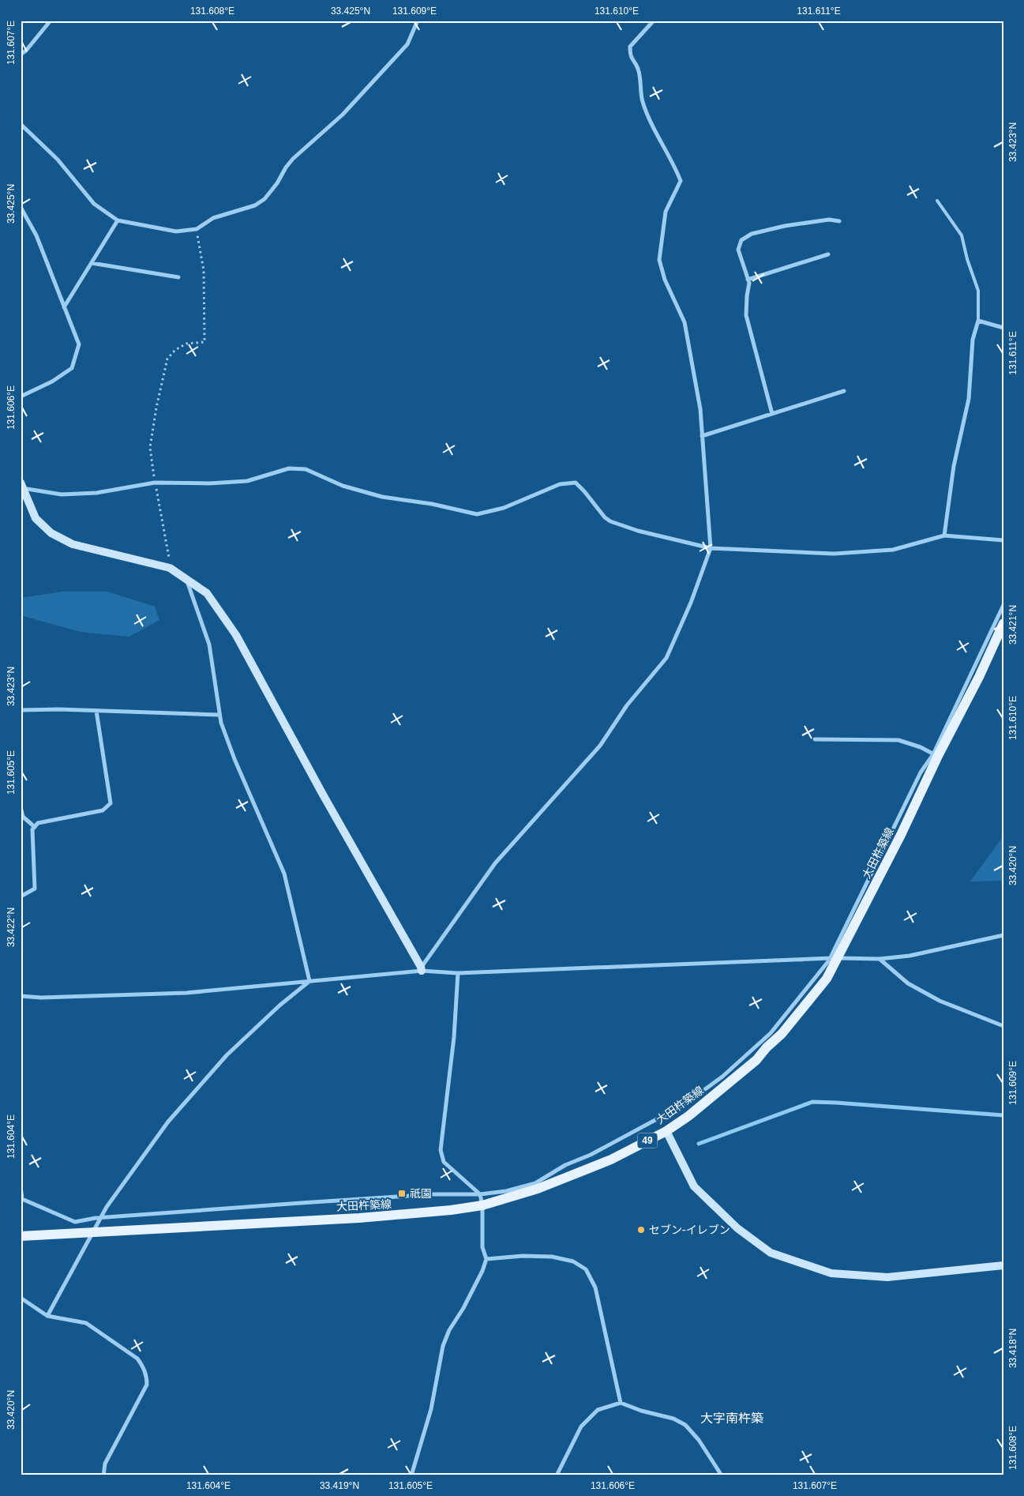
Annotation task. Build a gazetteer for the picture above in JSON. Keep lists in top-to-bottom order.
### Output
{
  "streets": {
    "main road": ["大田杵築線", "49"]
  },
  "districts": ["大字南杵築"],
  "places": {
    "transit": ["祇園"],
    "other": ["セブン-イレブン"]
  },
  "coordinates": [
    "131.608°E",
    "33.425°N",
    "131.609°E",
    "131.610°E",
    "131.611°E",
    "131.607°E",
    "33.423°N",
    "131.606°E",
    "33.421°N",
    "131.605°E",
    "33.420°N",
    "33.422°N",
    "131.604°E",
    "33.418°N",
    "33.419°N"
  ]
}
